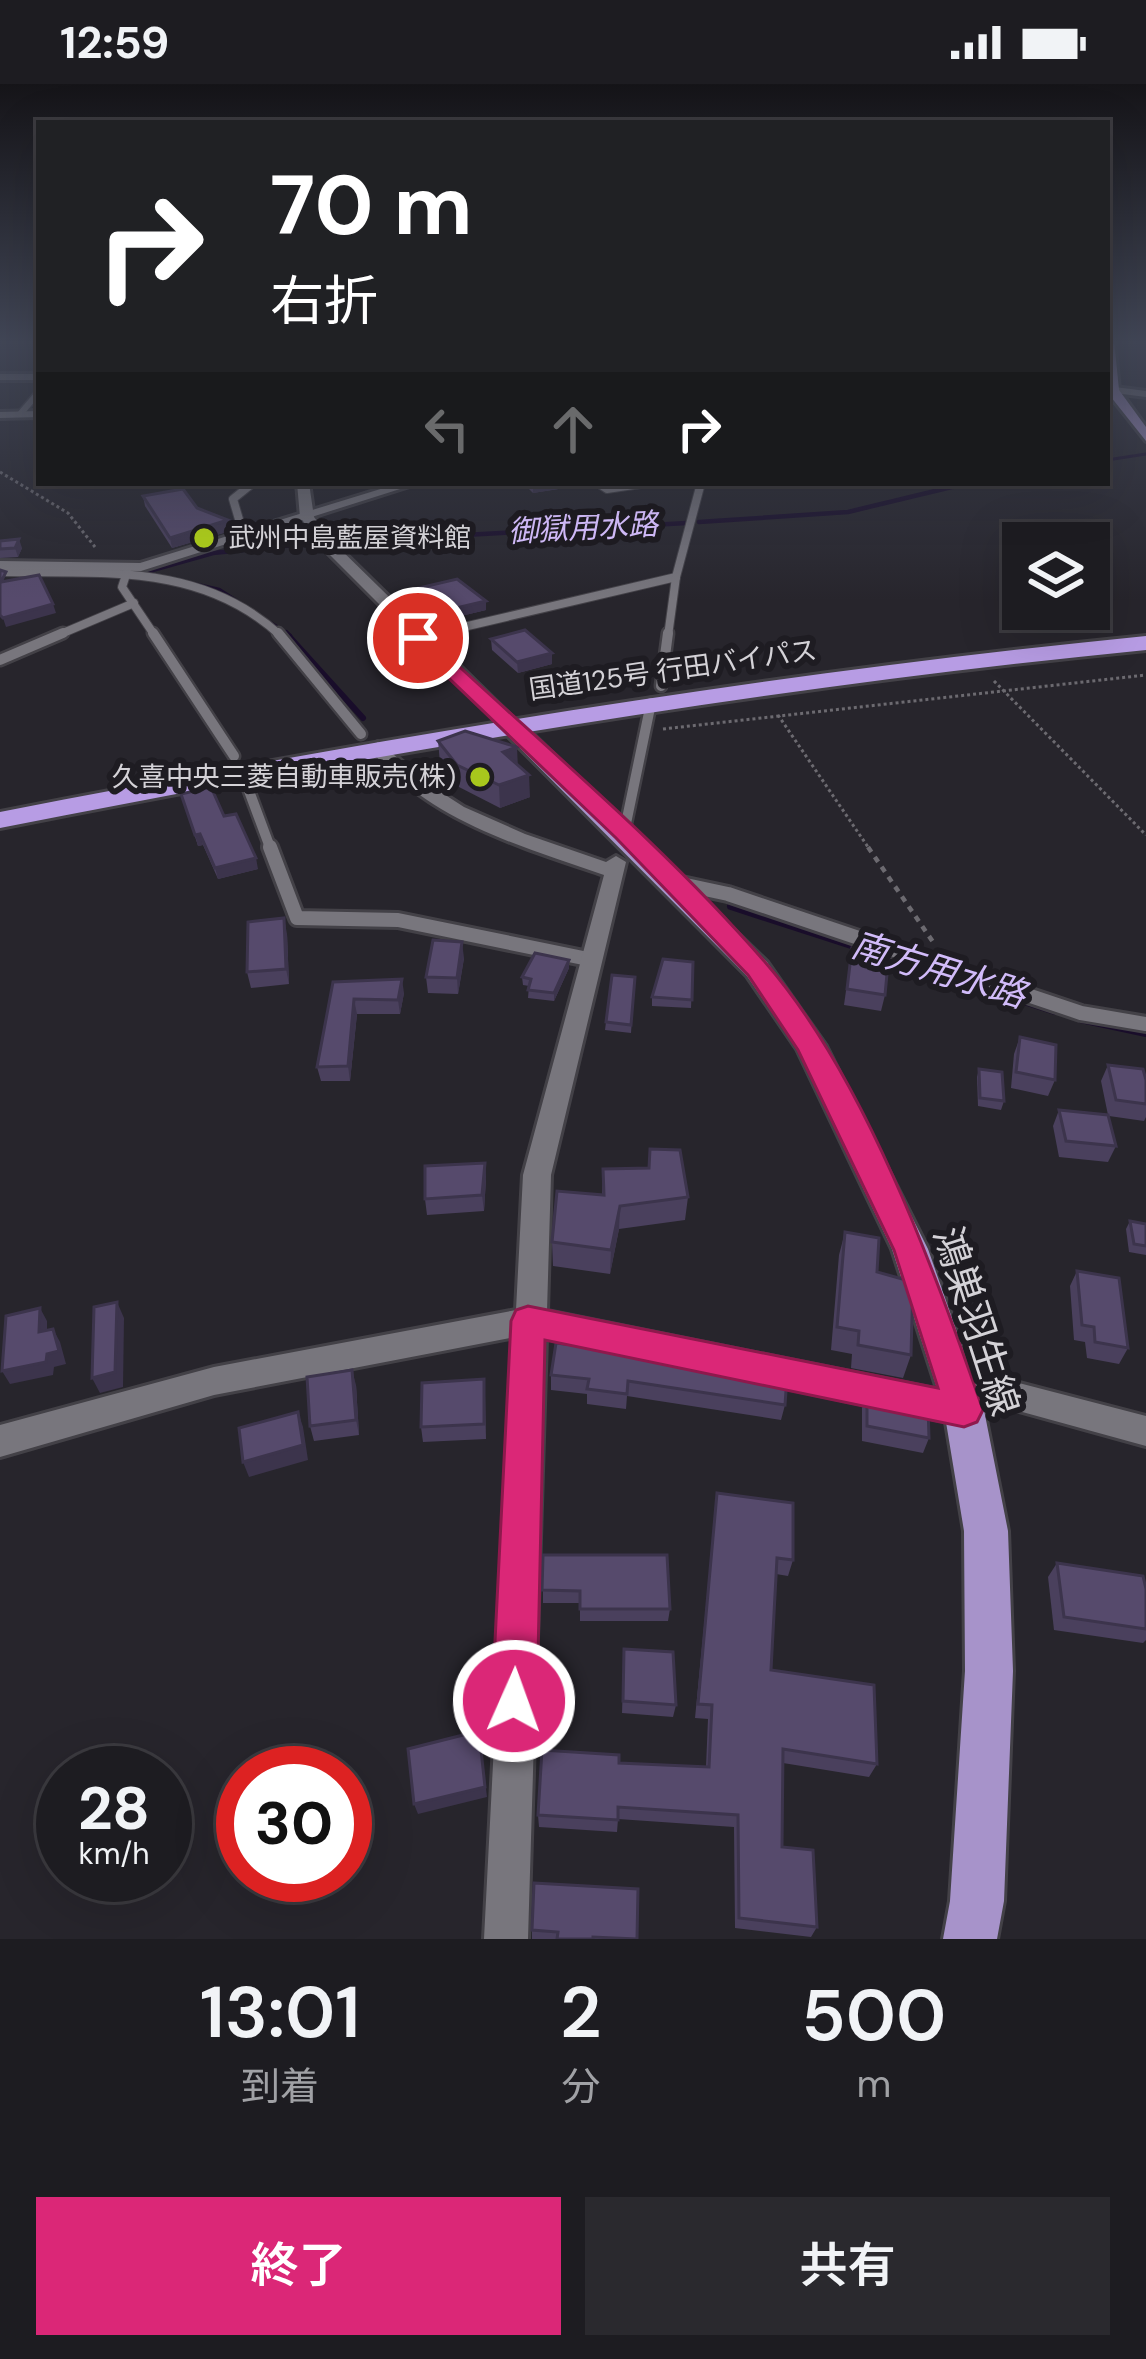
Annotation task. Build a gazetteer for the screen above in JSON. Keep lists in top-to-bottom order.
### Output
{
  "streets": {
    "highway": ["国道125号 行田バイパス"],
    "main road": ["鴻巣羽生線"]
  },
  "crossings": [
    ["国道125号 行田バイパス", "鴻巣羽生線"]
  ],
  "water": ["御獄用水路", "南方用水路"],
  "places": ["武州中島藍屋資料館", "久喜中央三菱自動車販売(株)"],
  "page": {
    "status": "12:59",
    "turn": ["70 m", "右折"],
    "speed": "28 km/h",
    "limit": "30",
    "eta": [
      "13:01",
      "到着",
      "2",
      "分",
      "500",
      "m"
    ],
    "buttons": ["終了", "共有"]
  }
}
